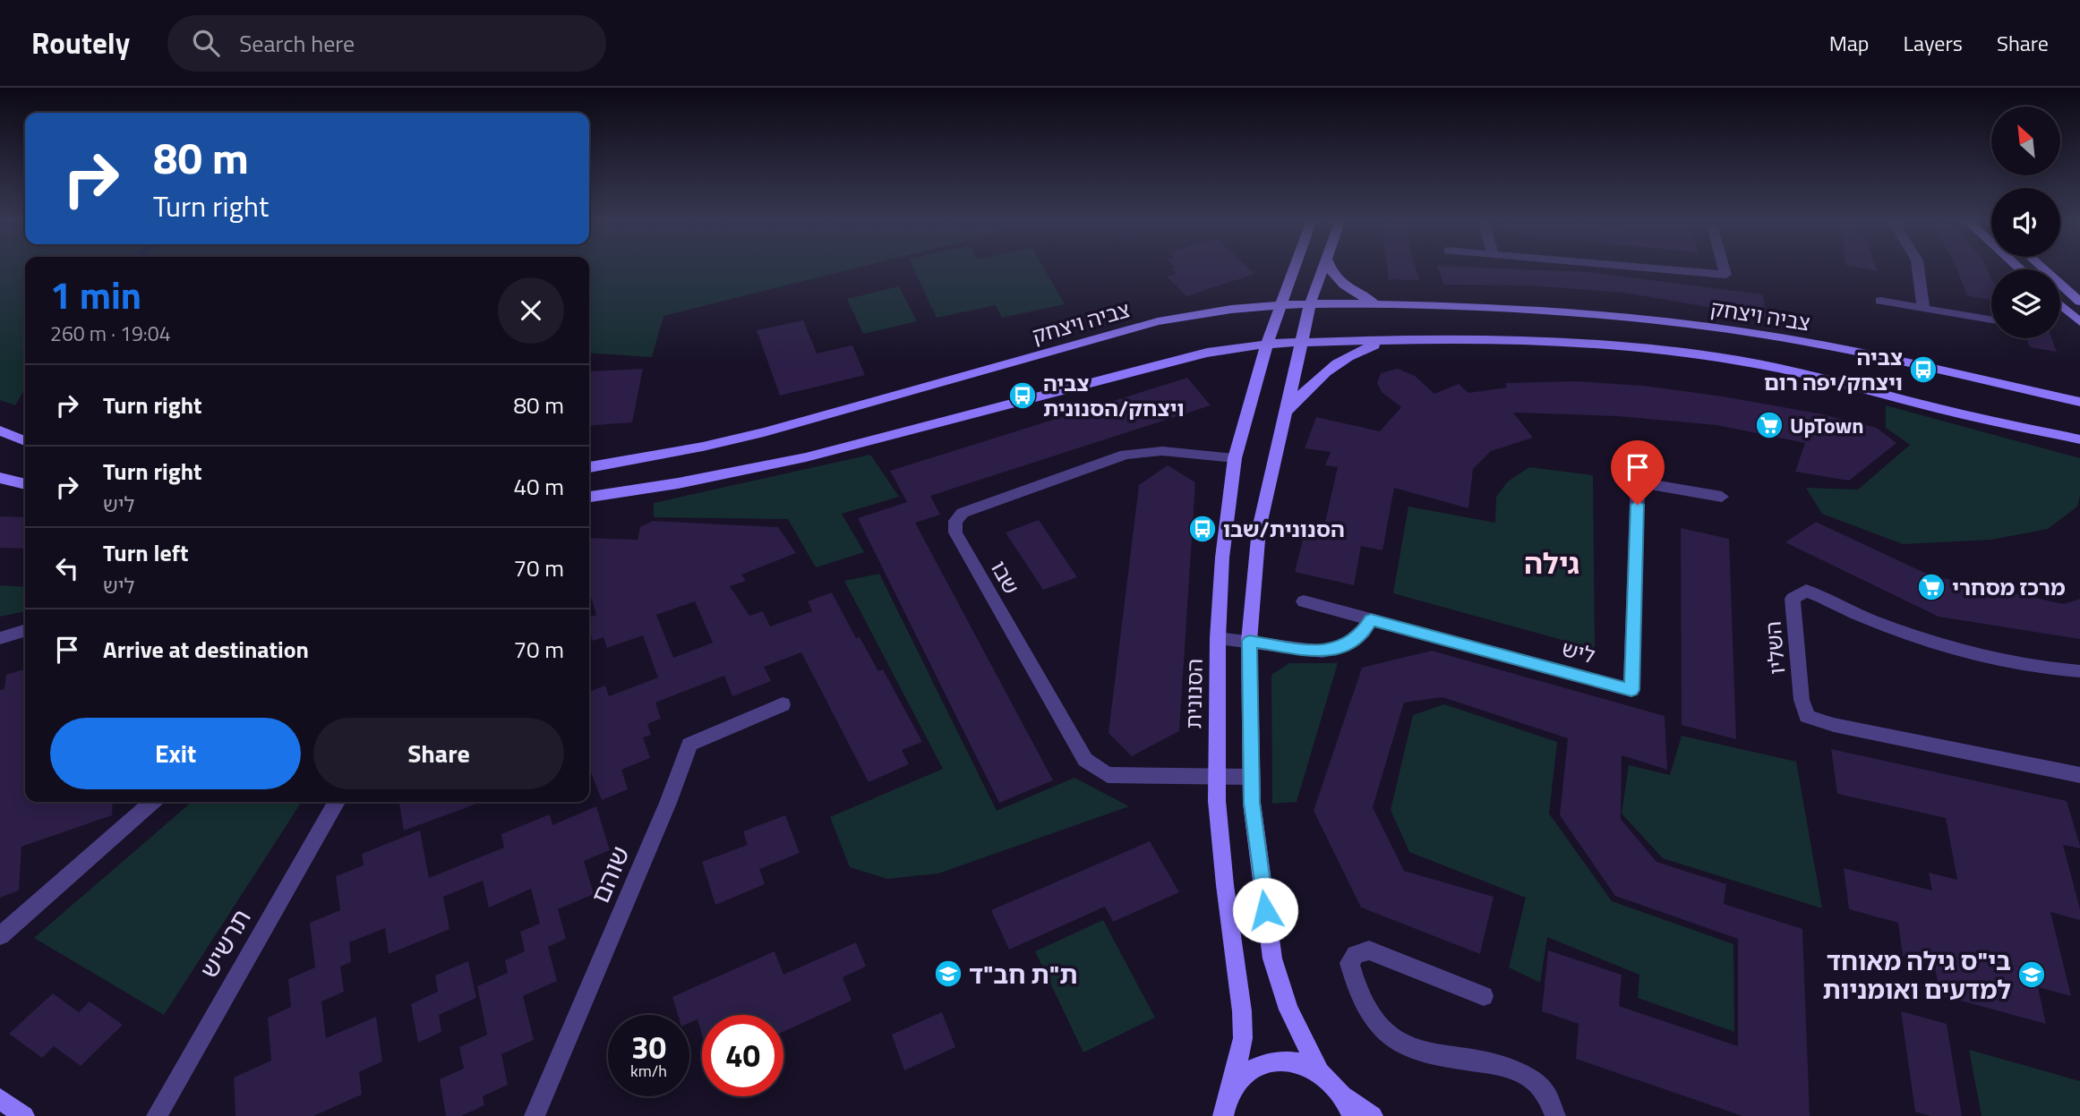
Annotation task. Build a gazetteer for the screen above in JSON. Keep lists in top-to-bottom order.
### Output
{
  "streets": {
    "street": [
      "צביה ויצחק",
      "שבו",
      "השליו",
      "ליש",
      "הסנונית",
      "שוהם",
      "תרשיש"
    ]
  },
  "crossings": [
    ["צביה ויצחק", "הסנונית"],
    ["שבו", "הסנונית"]
  ],
  "districts": ["גילה"],
  "places": {
    "bus stop": ["צביה ויצחק/יפה רום", "צביה ויצחק/הסנונית", "הסנונית/שבו"],
    "supermarket": ["UpTown", "מרכז מסחרי"],
    "school or university": ["ת\"ת חב\"ד", "בי\"ס גילה מאוחד למדעים ואומניות"]
  },
  "north": "top left",
  "page": {
    "header": "Routely",
    "search": "Search here",
    "nav": ["Map", "Layers", "Share"],
    "turn": ["80 m", "Turn right"],
    "heading": ["1 min", "260 m · 19:04"],
    "list": [
      {
        "name": "Turn right",
        "value": "80 m"
      },
      {
        "name": "Turn right",
        "note": "ליש",
        "value": "40 m"
      },
      {
        "name": "Turn left",
        "note": "ליש",
        "value": "70 m"
      },
      {
        "name": "Arrive at destination",
        "value": "70 m"
      }
    ],
    "buttons": ["Exit", "Share"],
    "speed": "30 km/h",
    "limit": "40"
  }
}
